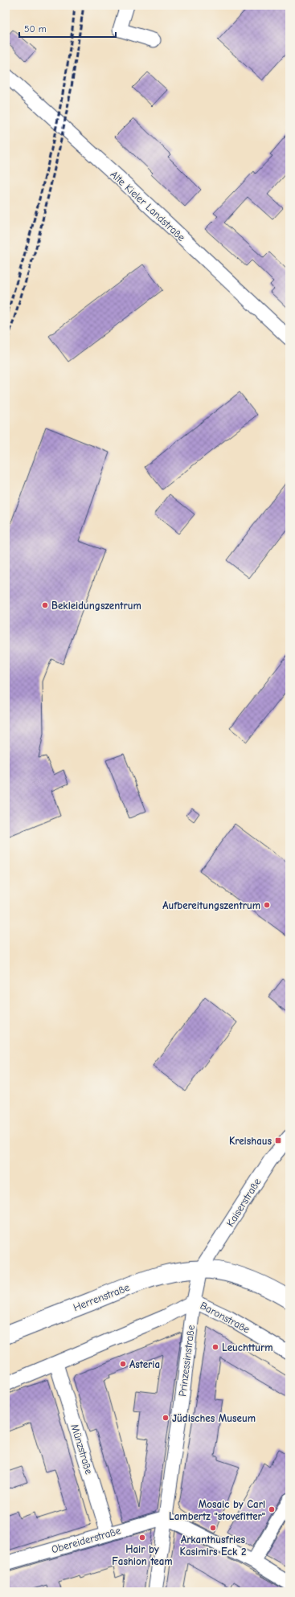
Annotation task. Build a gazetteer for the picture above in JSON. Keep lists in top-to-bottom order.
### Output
{
  "streets": {
    "main road": ["Herrenstraße"],
    "street": [
      "Alte Kieler Landstraße",
      "Kaiserstraße",
      "Baronstraße",
      "Prinzessinstraße",
      "Münzstraße",
      "Obereiderstraße"
    ]
  },
  "crossings": [
    ["Kaiserstraße", "Herrenstraße"],
    ["Kaiserstraße", "Prinzessinstraße"],
    ["Herrenstraße", "Prinzessinstraße"],
    ["Baronstraße", "Prinzessinstraße"],
    ["Prinzessinstraße", "Obereiderstraße"],
    ["Münzstraße", "Obereiderstraße"]
  ],
  "places": {
    "other": [
      "Bekleidungszentrum",
      "Aufbereitungszentrum",
      "Leuchtturm",
      "Asteria",
      "Jüdisches Museum",
      "Mosaic by Carl Lambertz \"stovefitter\"",
      "Arkanthusfries Kasimirs Eck 2",
      "Hair by Fashion team"
    ],
    "transit": ["Kreishaus"]
  },
  "scale_bar": "50 m"
}
